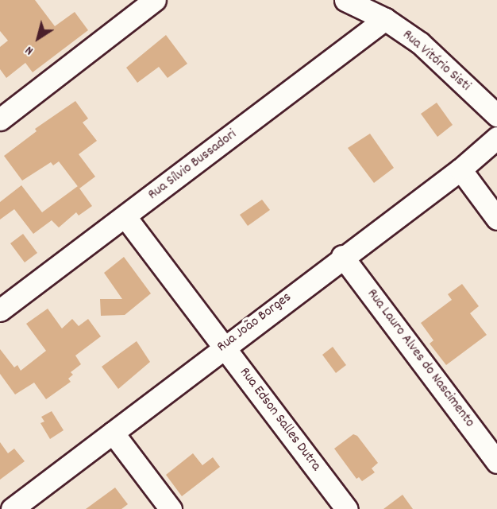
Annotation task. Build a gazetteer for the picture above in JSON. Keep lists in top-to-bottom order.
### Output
{
  "streets": {
    "street": [
      "Rua Vitório Sisti",
      "Rua Sílvio Bussadori",
      "Rua João Borges",
      "Rua Lauro Alves do Nascimento",
      "Rua Edson Salles Dutra"
    ]
  },
  "crossings": [
    ["Rua Vitório Sisti", "Rua Sílvio Bussadori"],
    ["Rua Sílvio Bussadori", "Rua Edson Salles Dutra"],
    ["Rua João Borges", "Rua Lauro Alves do Nascimento"],
    ["Rua João Borges", "Rua Edson Salles Dutra"]
  ],
  "north": "bottom left"
}
